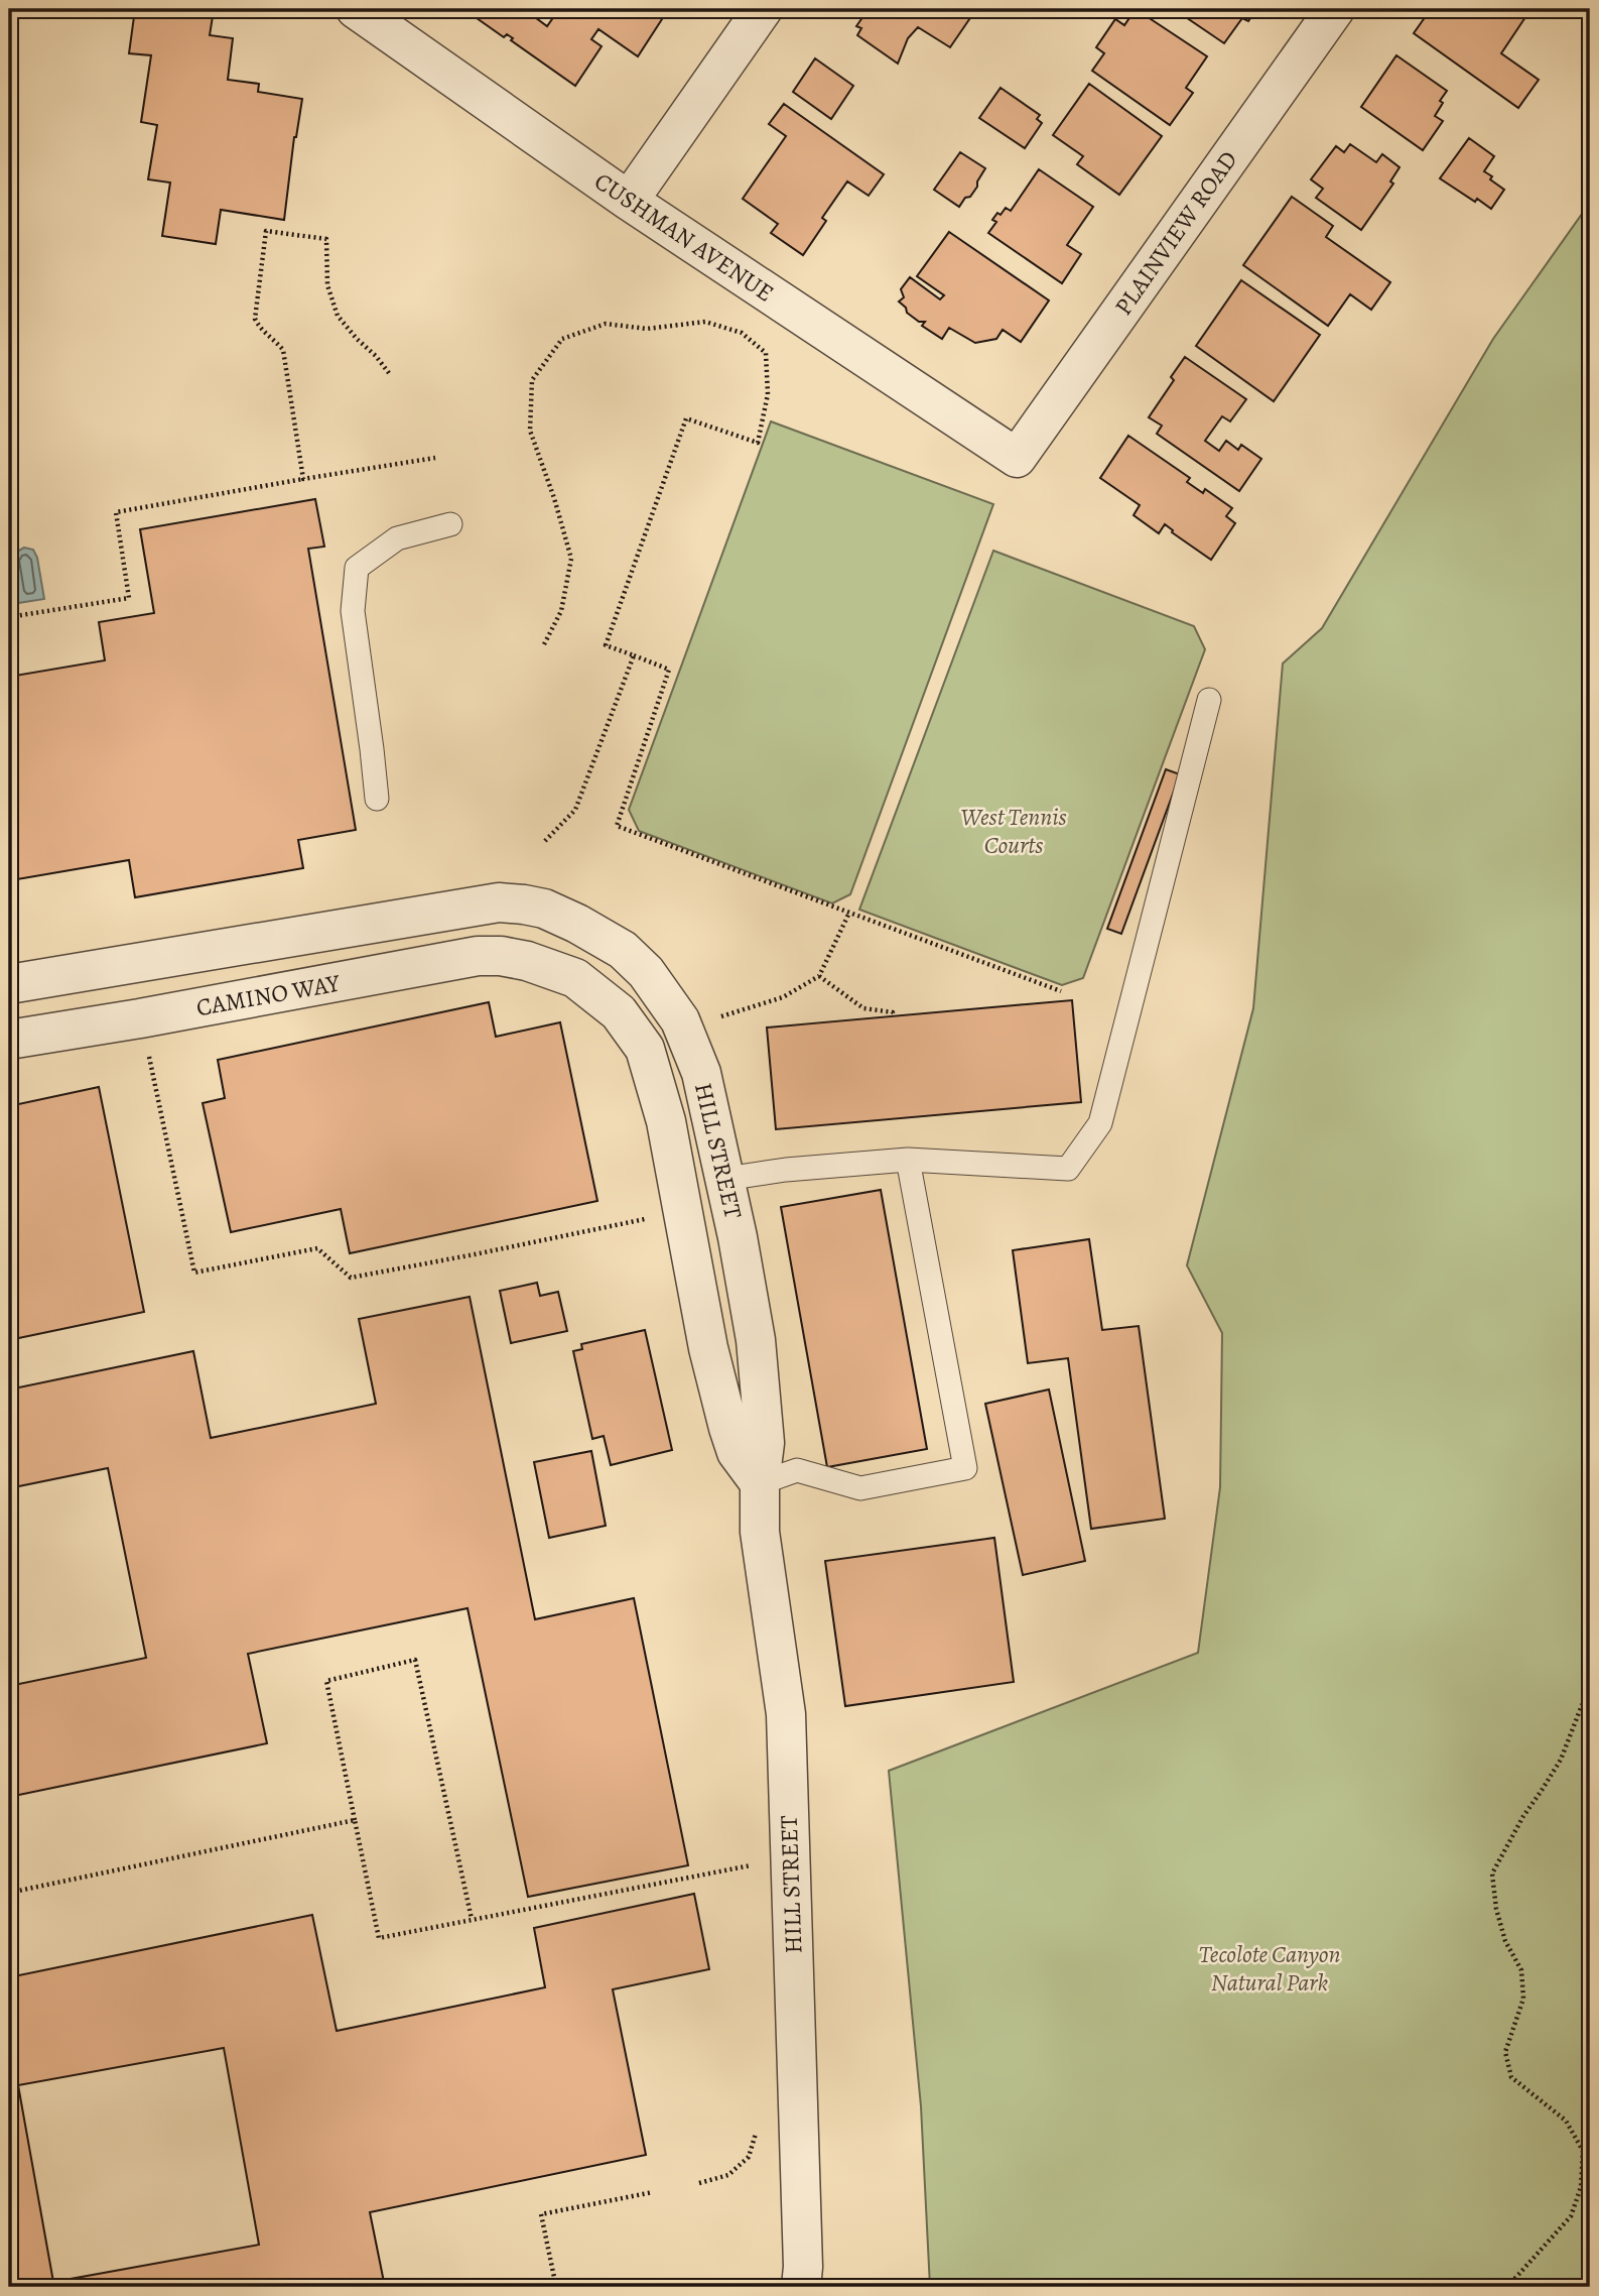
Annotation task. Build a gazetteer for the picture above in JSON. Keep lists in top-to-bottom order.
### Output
{
  "streets": {
    "street": [
      "PLAINVIEW ROAD",
      "CUSHMAN AVENUE",
      "CAMINO WAY",
      "HILL STREET"
    ]
  },
  "crossings": [
    ["PLAINVIEW ROAD", "CUSHMAN AVENUE"],
    ["CAMINO WAY", "HILL STREET"]
  ],
  "parks": ["West Tennis Courts", "Tecolote Canyon Natural Park"]
}
